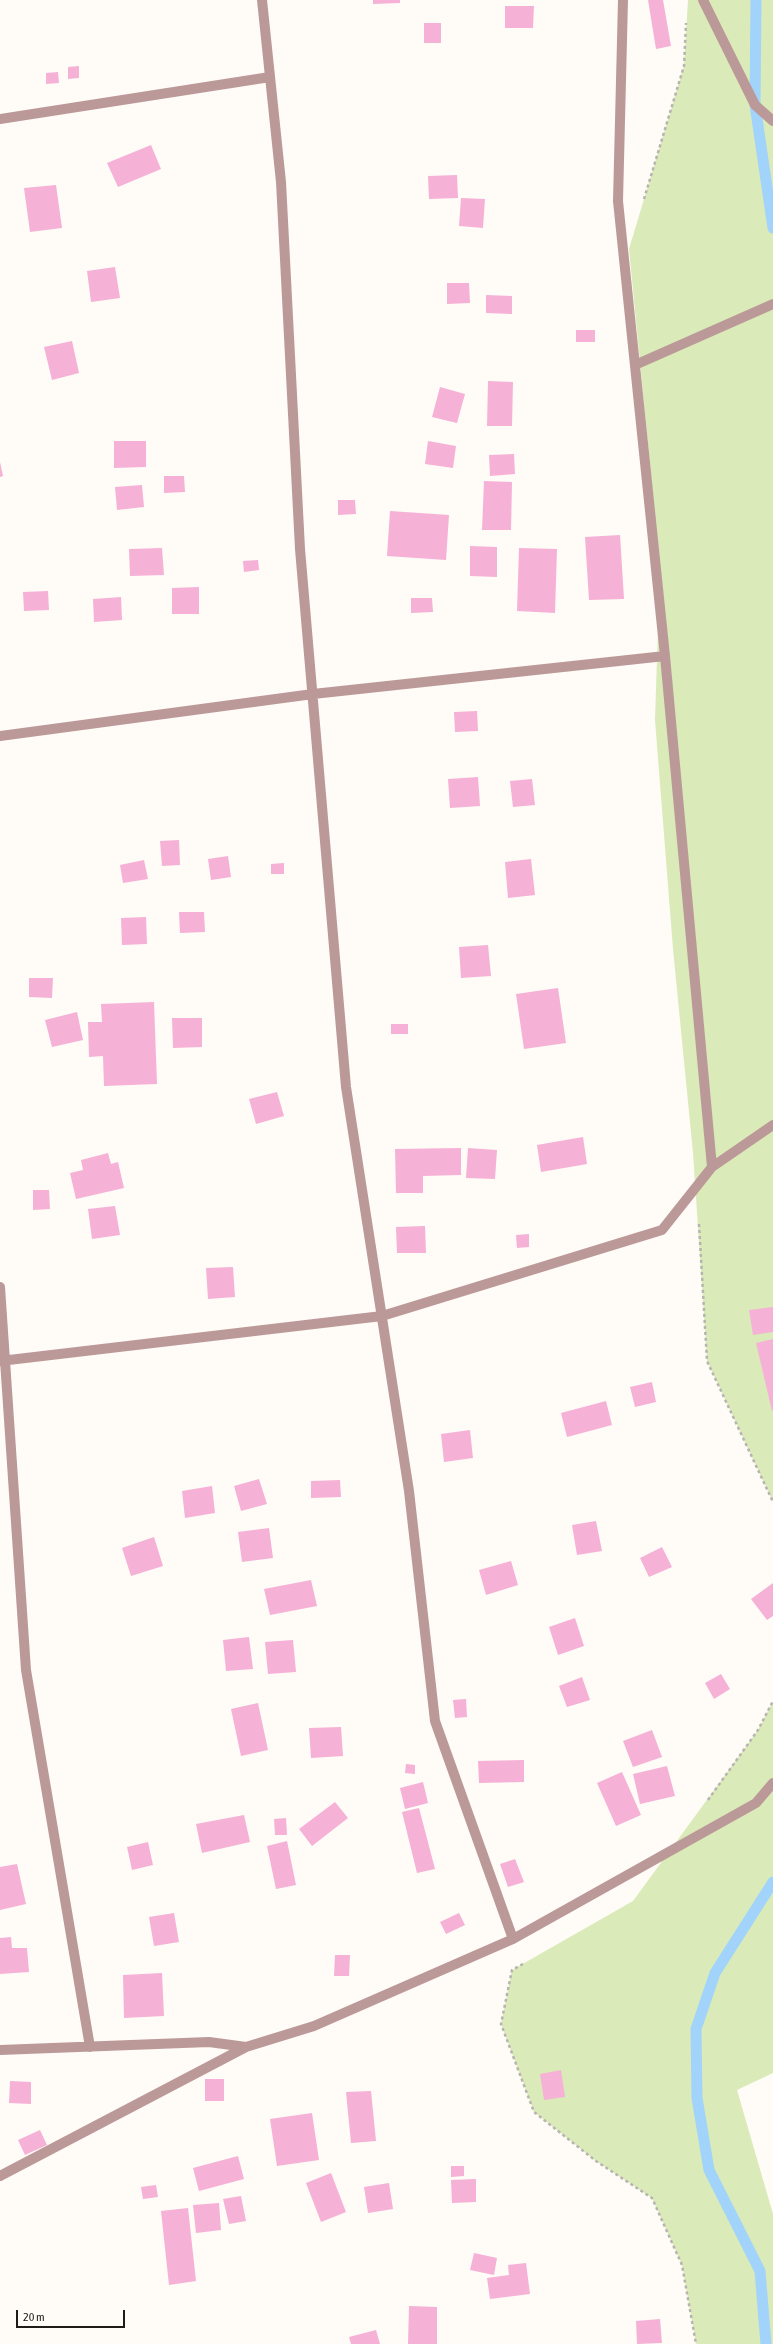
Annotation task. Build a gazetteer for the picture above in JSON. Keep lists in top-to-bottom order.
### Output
{
  "scale_bar": "20 m"
}
